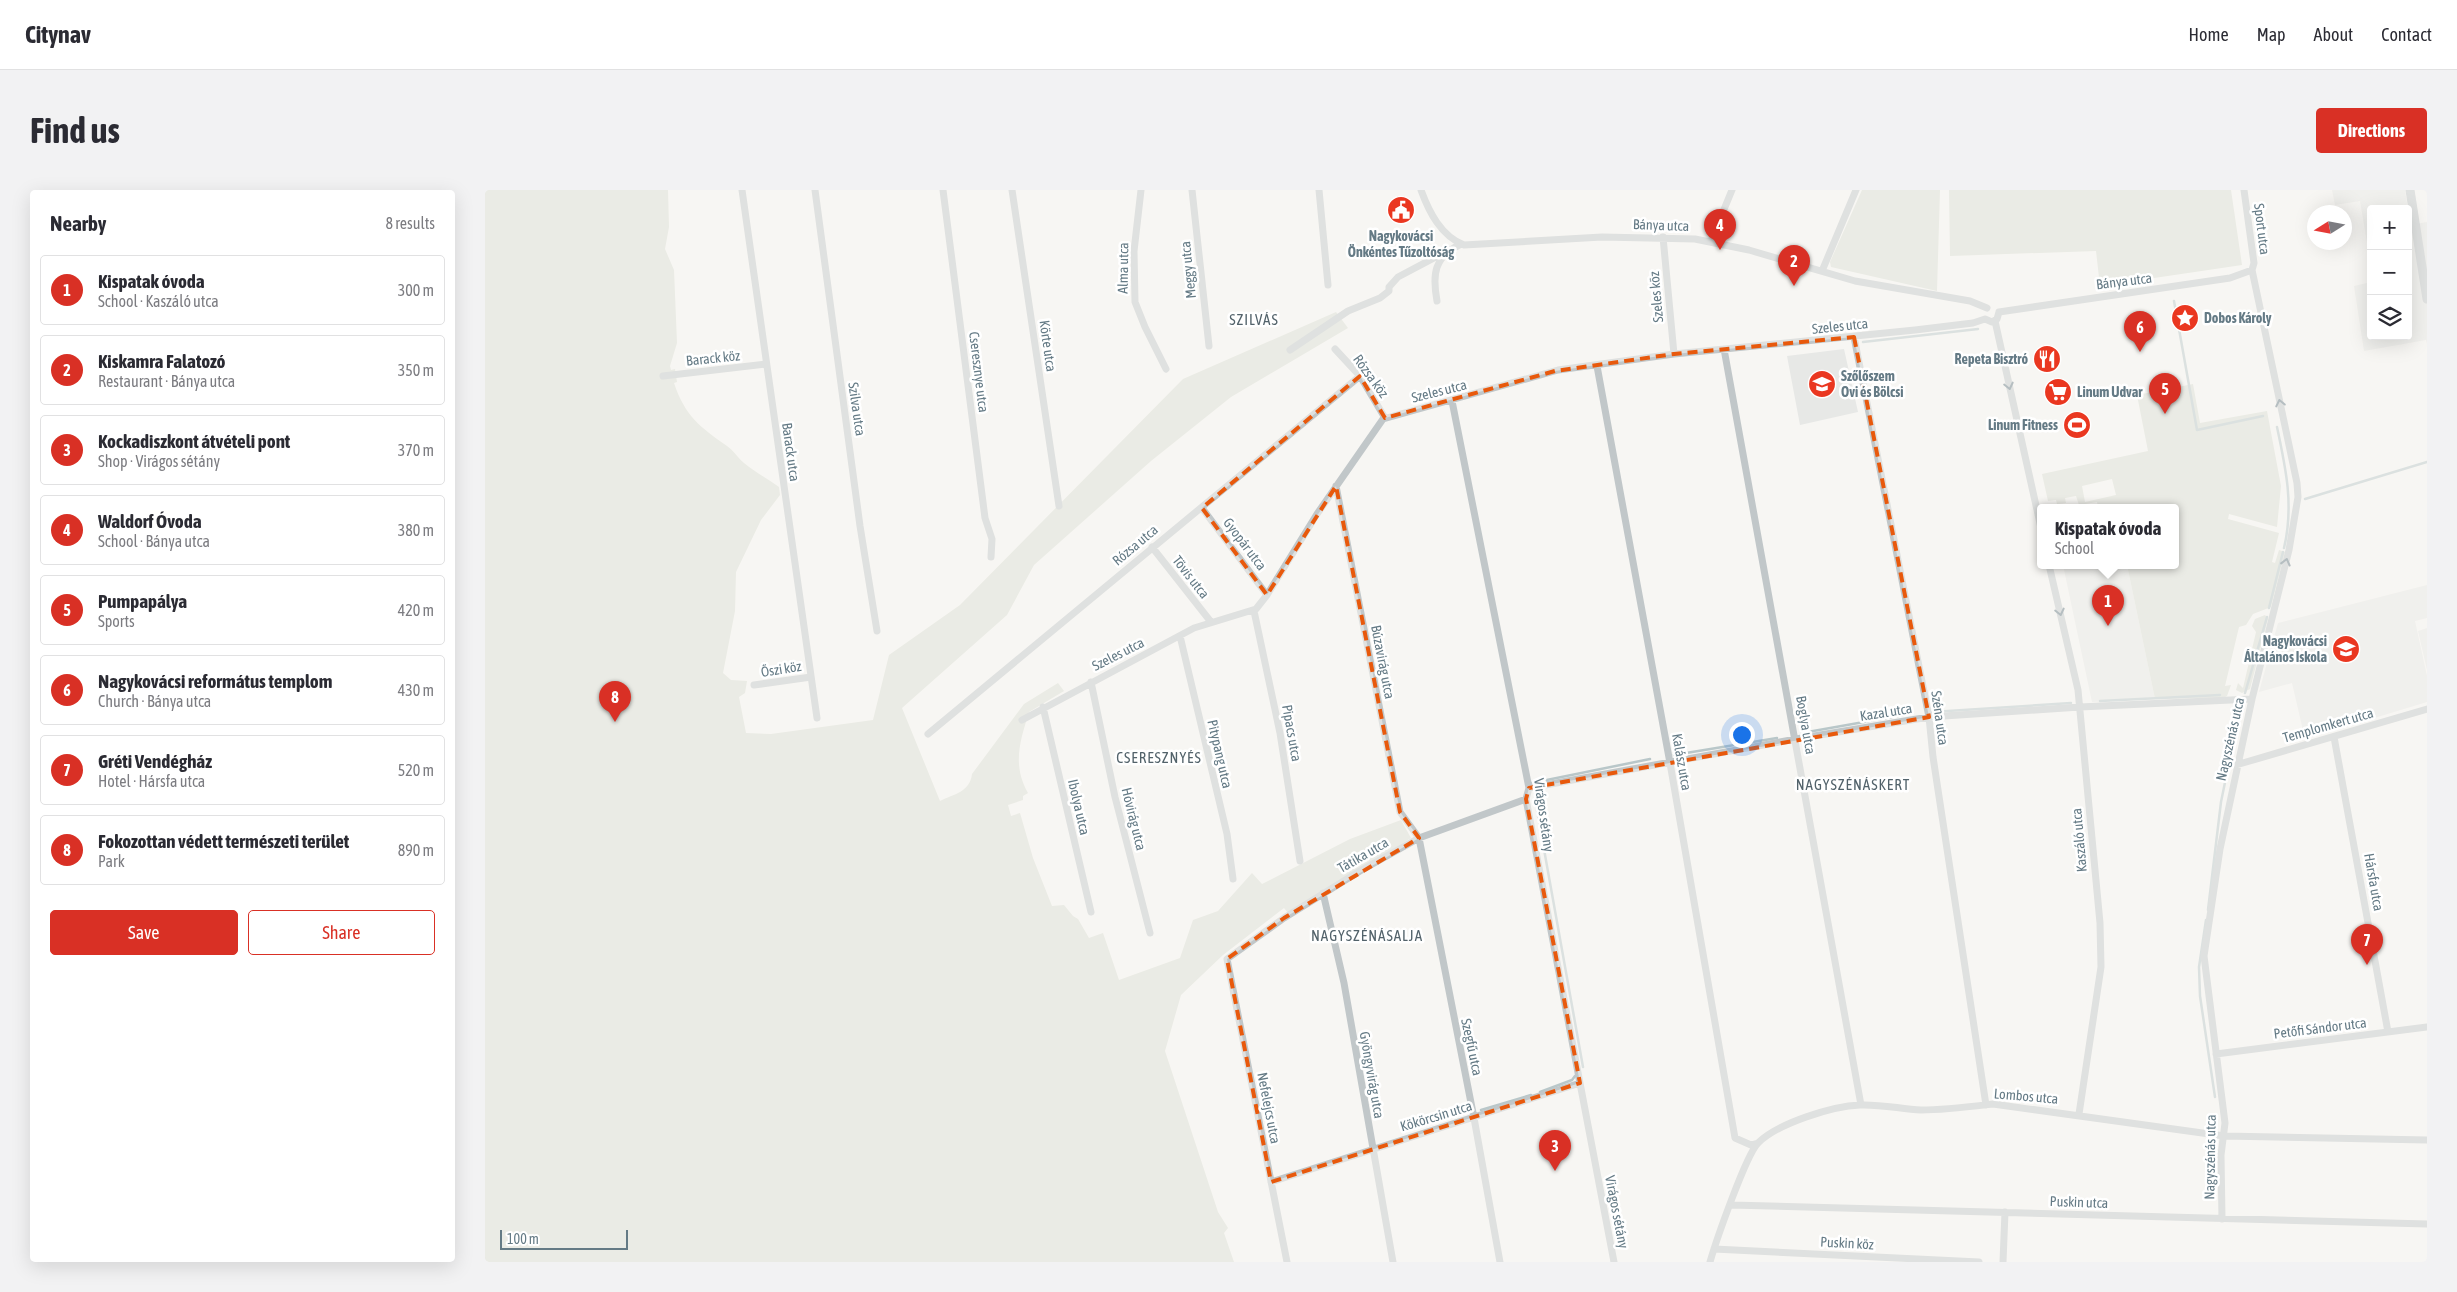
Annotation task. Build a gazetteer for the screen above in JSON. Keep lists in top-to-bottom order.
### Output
{
  "streets": {
    "street": [
      "Bánya utca",
      "Sport utca",
      "Alma utca",
      "Meggy utca",
      "Szeles köz",
      "Szeles utca",
      "Körte utca",
      "Barack köz",
      "Cseresznye utca",
      "Rózsa köz",
      "Szilva utca",
      "Barack utca",
      "Gyopár utca",
      "Rózsa utca",
      "Tövis utca",
      "Búzavirág utca",
      "Őszi köz",
      "Kazal utca",
      "Széna utca",
      "Boglya utca",
      "Templomkert utca",
      "Pipacs utca",
      "Nagyszénás utca",
      "Pitypang utca",
      "Kalász utca",
      "Ibolya utca",
      "Virágos sétány",
      "Hóvirág utca",
      "Kaszáló utca",
      "Tátika utca",
      "Hársfa utca",
      "Petőfi Sándor utca",
      "Szegfű utca",
      "Gyöngyvirág utca",
      "Lombos utca",
      "Nefelejcs utca",
      "Kökörcsin utca",
      "Puskin utca",
      "Puskin köz"
    ]
  },
  "crossings": [
    ["Bánya utca", "Sport utca"],
    ["Bánya utca", "Szeles köz"],
    ["Bánya utca", "Szeles utca"],
    ["Bánya utca", "Nagyszénás utca"],
    ["Sport utca", "Nagyszénás utca"],
    ["Szeles köz", "Szeles utca"],
    ["Szeles utca", "Rózsa köz"],
    ["Szeles utca", "Tövis utca"],
    ["Szeles utca", "Széna utca"],
    ["Szeles utca", "Boglya utca"],
    ["Szeles utca", "Pipacs utca"],
    ["Szeles utca", "Pitypang utca"],
    ["Szeles utca", "Kalász utca"],
    ["Szeles utca", "Ibolya utca"],
    ["Szeles utca", "Virágos sétány"],
    ["Szeles utca", "Hóvirág utca"],
    ["Barack köz", "Barack utca"],
    ["Rózsa köz", "Rózsa utca"],
    ["Barack utca", "Őszi köz"],
    ["Gyopár utca", "Rózsa utca"],
    ["Rózsa utca", "Tövis utca"],
    ["Búzavirág utca", "Tátika utca"],
    ["Búzavirág utca", "Szegfű utca"],
    ["Kazal utca", "Széna utca"],
    ["Kazal utca", "Boglya utca"],
    ["Kazal utca", "Nagyszénás utca"],
    ["Kazal utca", "Kalász utca"],
    ["Kazal utca", "Virágos sétány"],
    ["Kazal utca", "Kaszáló utca"],
    ["Széna utca", "Lombos utca"],
    ["Boglya utca", "Lombos utca"],
    ["Templomkert utca", "Nagyszénás utca"],
    ["Templomkert utca", "Hársfa utca"],
    ["Nagyszénás utca", "Petőfi Sándor utca"],
    ["Nagyszénás utca", "Lombos utca"],
    ["Nagyszénás utca", "Puskin utca"],
    ["Kalász utca", "Lombos utca"],
    ["Virágos sétány", "Tátika utca"],
    ["Virágos sétány", "Kökörcsin utca"],
    ["Kaszáló utca", "Lombos utca"],
    ["Tátika utca", "Szegfű utca"],
    ["Tátika utca", "Gyöngyvirág utca"],
    ["Tátika utca", "Nefelejcs utca"],
    ["Hársfa utca", "Petőfi Sándor utca"],
    ["Szegfű utca", "Kökörcsin utca"],
    ["Gyöngyvirág utca", "Kökörcsin utca"],
    ["Nefelejcs utca", "Kökörcsin utca"]
  ],
  "one_way": ["Nagyszénás utca"],
  "districts": [
    "SZILVÁS",
    "CSERESZNYÉS",
    "NAGYSZÉNÁSKERT",
    "NAGYSZÉNÁSALJA"
  ],
  "places": {
    "public building": ["Nagykovácsi Önkéntes Tűzoltóság"],
    "place": ["Dobos Károly"],
    "restaurant": ["Repeta Bisztró"],
    "school or university": ["Szőlőszem Ovi és Bölcsi", "Nagykovácsi Általános Iskola"],
    "supermarket": ["Linum Udvar"],
    "sports": ["Linum Fitness"]
  },
  "scale_bar": "100 m",
  "north": "left",
  "page": {
    "header": "Citynav",
    "nav": [
      "Home",
      "Map",
      "About",
      "Contact"
    ],
    "buttons": [
      "Directions",
      ["Save", "Share"]
    ],
    "title": "Find us",
    "heading": ["Nearby", "8 results"],
    "map_buttons": ["+", "−"],
    "pins": [
      "4",
      "2",
      "6",
      "5",
      "1",
      "8",
      "7",
      "3"
    ],
    "list": [
      {
        "mark": "1",
        "name": "Kispatak óvoda",
        "note": "School · Kaszáló utca",
        "value": "300 m"
      },
      {
        "mark": "2",
        "name": "Kiskamra Falatozó",
        "note": "Restaurant · Bánya utca",
        "value": "350 m"
      },
      {
        "mark": "3",
        "name": "Kockadiszkont átvételi pont",
        "note": "Shop · Virágos sétány",
        "value": "370 m"
      },
      {
        "mark": "4",
        "name": "Waldorf Óvoda",
        "note": "School · Bánya utca",
        "value": "380 m"
      },
      {
        "mark": "5",
        "name": "Pumpapálya",
        "note": "Sports",
        "value": "420 m"
      },
      {
        "mark": "6",
        "name": "Nagykovácsi református templom",
        "note": "Church · Bánya utca",
        "value": "430 m"
      },
      {
        "mark": "7",
        "name": "Gréti Vendégház",
        "note": "Hotel · Hársfa utca",
        "value": "520 m"
      },
      {
        "mark": "8",
        "name": "Fokozottan védett természeti terület",
        "note": "Park",
        "value": "890 m"
      }
    ],
    "popup": ["Kispatak óvoda", "School"],
    "scale": "100 m"
  }
}
